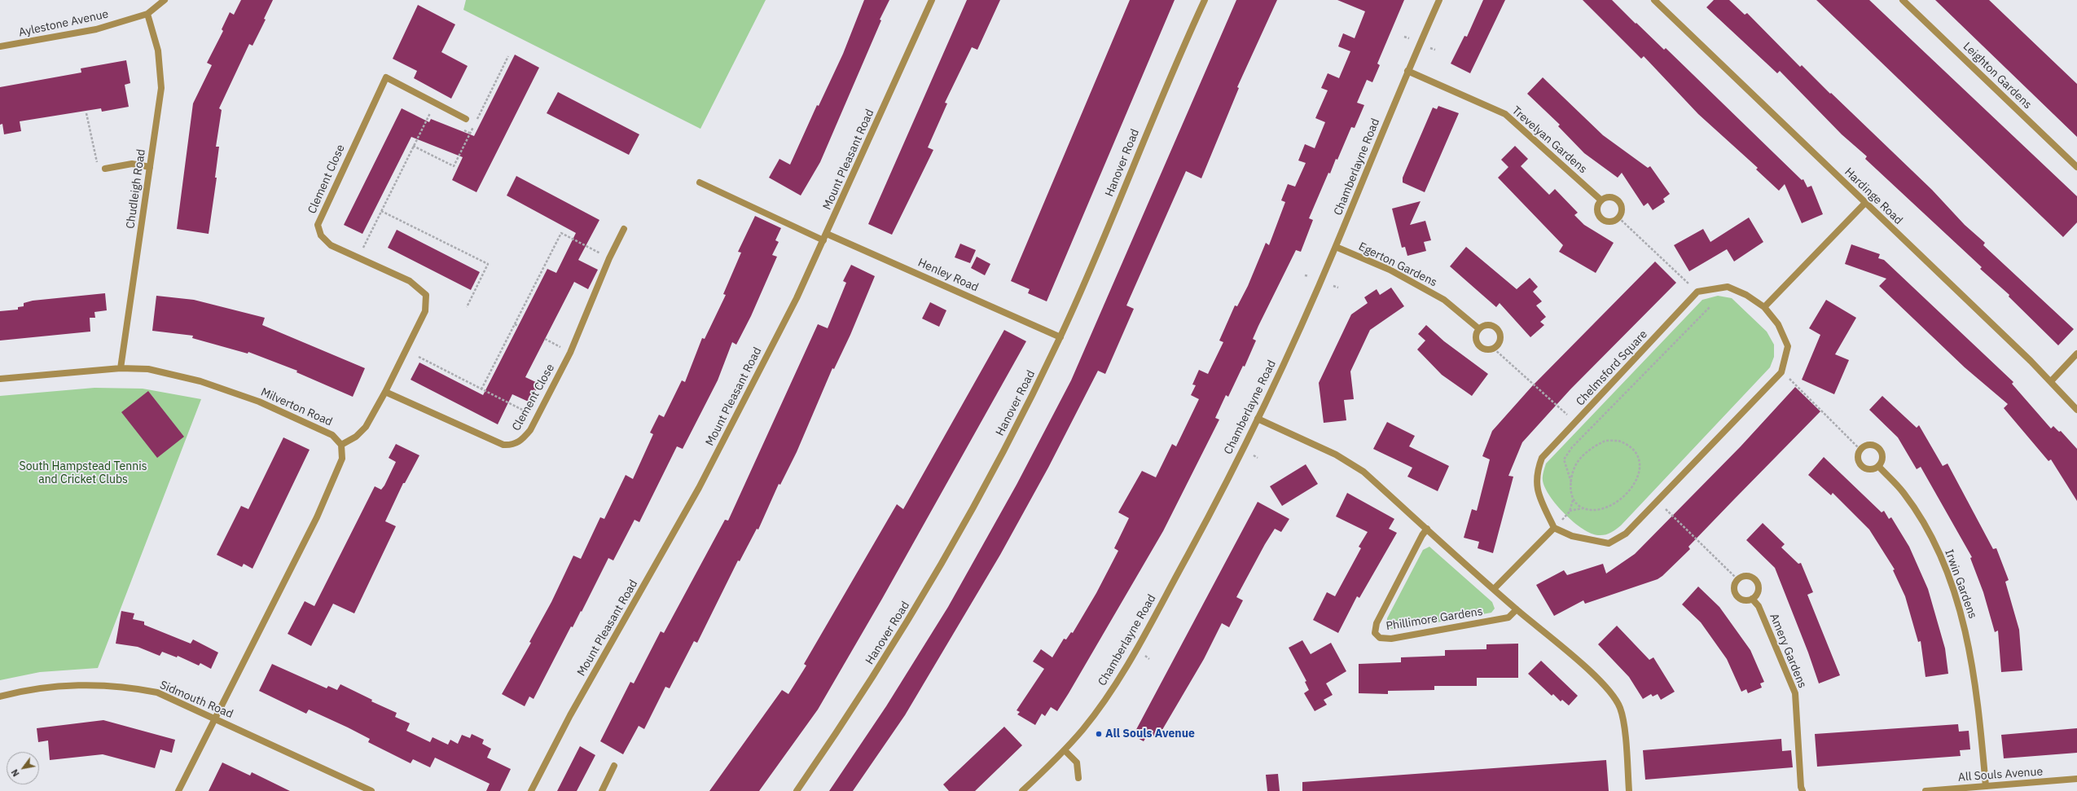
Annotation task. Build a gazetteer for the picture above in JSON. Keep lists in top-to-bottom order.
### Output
{
  "streets": {
    "street": [
      "Aylestone Avenue",
      "Leighton Gardens",
      "Trevelyan Gardens",
      "Mount Pleasant Road",
      "Hanover Road",
      "Chamberlayne Road",
      "Clement Close",
      "Chudleigh Road",
      "Hardinge Road",
      "Egerton Gardens",
      "Henley Road",
      "Chelmsford Square",
      "Milverton Road",
      "Irwin Gardens",
      "Phillimore Gardens",
      "Amery Gardens",
      "Sidmouth Road",
      "All Souls Avenue"
    ]
  },
  "crossings": [
    ["Aylestone Avenue", "Chudleigh Road"],
    ["Trevelyan Gardens", "Chamberlayne Road"],
    ["Mount Pleasant Road", "Henley Road"],
    ["Hanover Road", "Henley Road"],
    ["Chamberlayne Road", "Egerton Gardens"],
    ["Clement Close", "Milverton Road"],
    ["Chudleigh Road", "Milverton Road"],
    ["Irwin Gardens", "All Souls Avenue"]
  ],
  "parks": ["South Hampstead Tennis and Cricket Clubs"],
  "places": ["All Souls Avenue"],
  "north": "bottom left"
}
